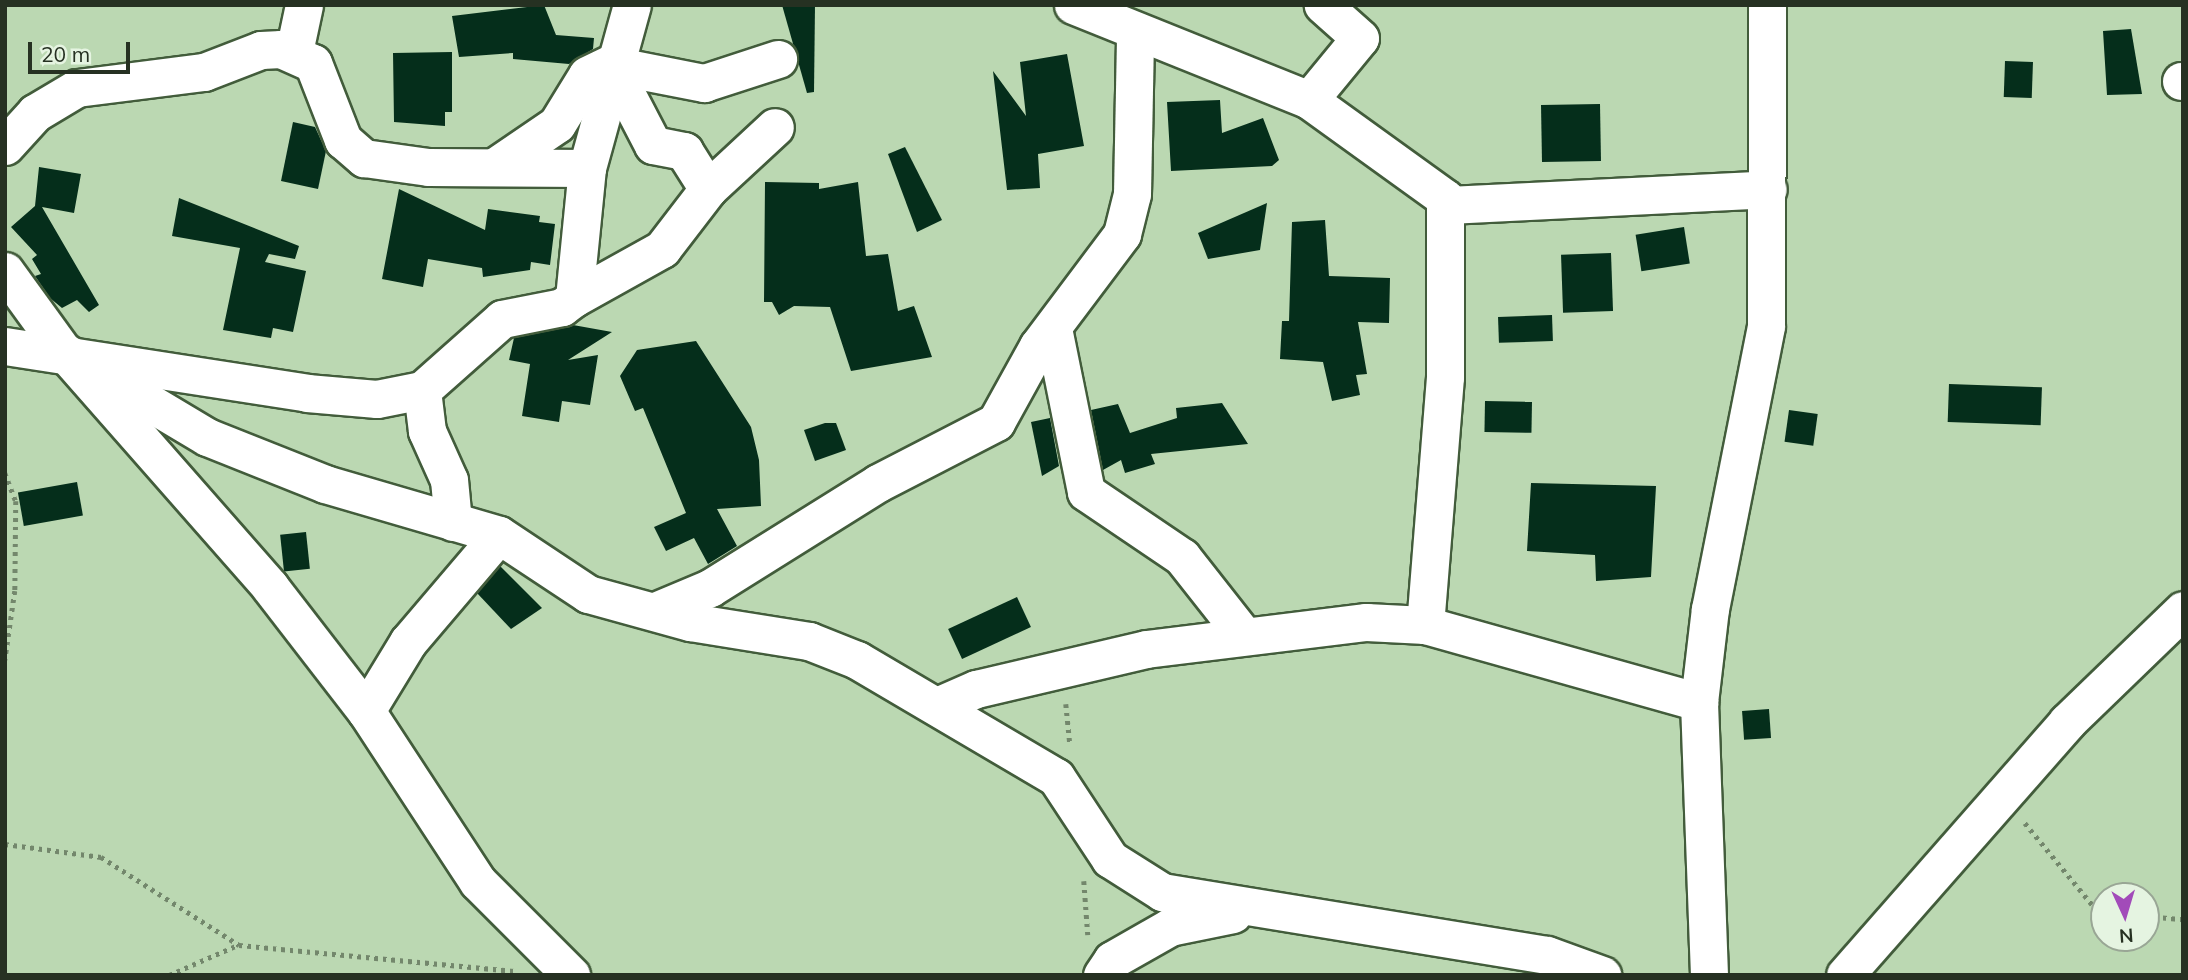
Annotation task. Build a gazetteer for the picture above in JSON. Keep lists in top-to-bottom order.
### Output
{
  "scale_bar": "20 m",
  "north": "bottom"
}
